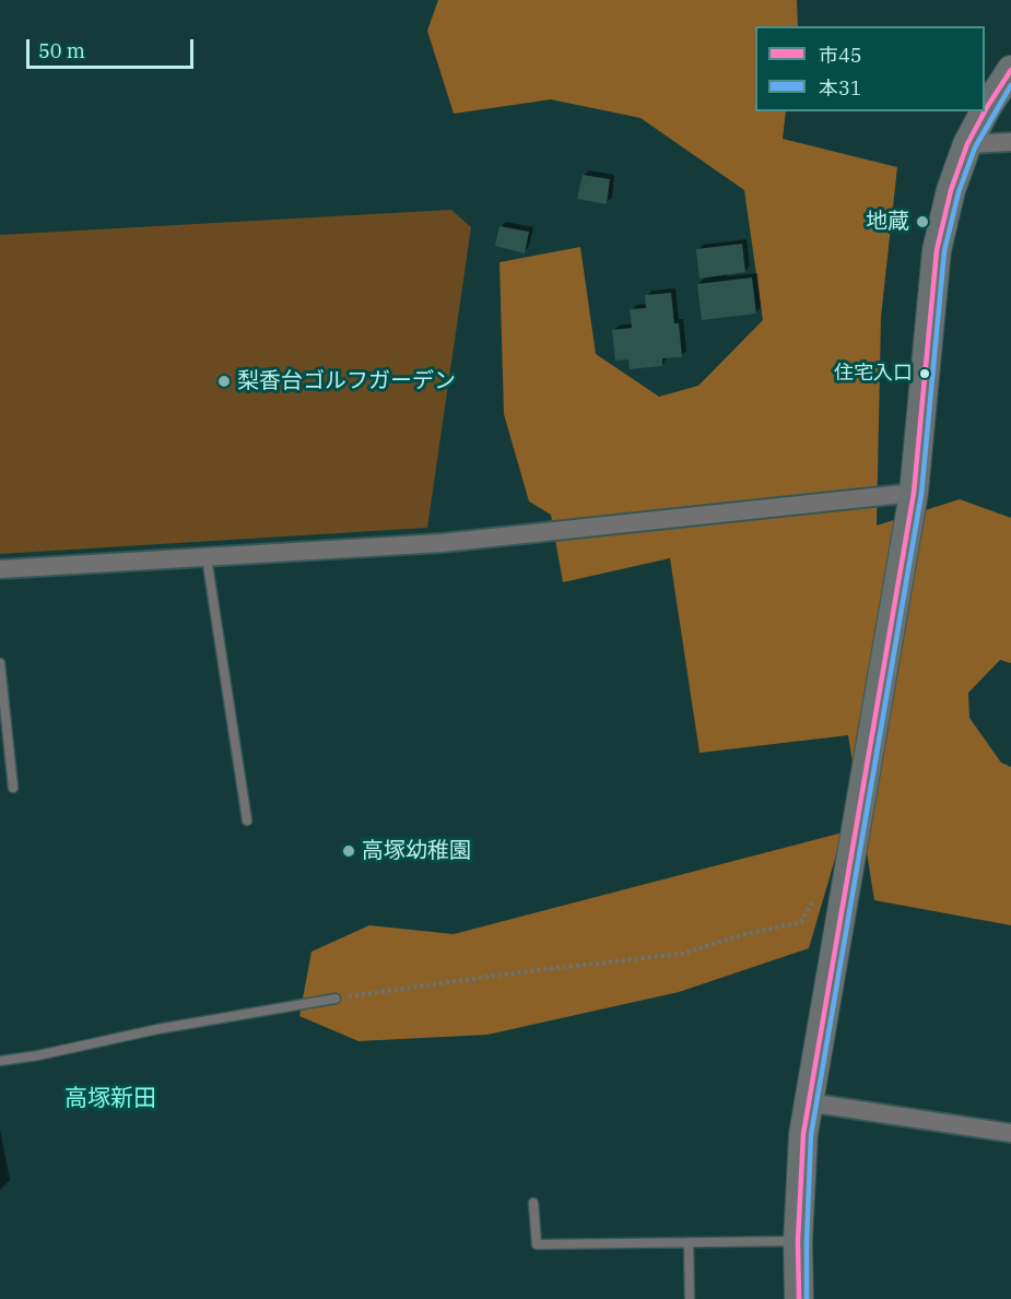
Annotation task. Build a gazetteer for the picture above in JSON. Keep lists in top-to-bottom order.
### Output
{
  "districts": ["高塚新田"],
  "places": [
    "地蔵",
    "住宅入口",
    "梨香台ゴルフガーデン",
    "高塚幼稚園"
  ],
  "lines": ["transit line 市45", "transit line 本31"],
  "legend": ["市45", "本31"],
  "scale_bar": "50 m"
}
